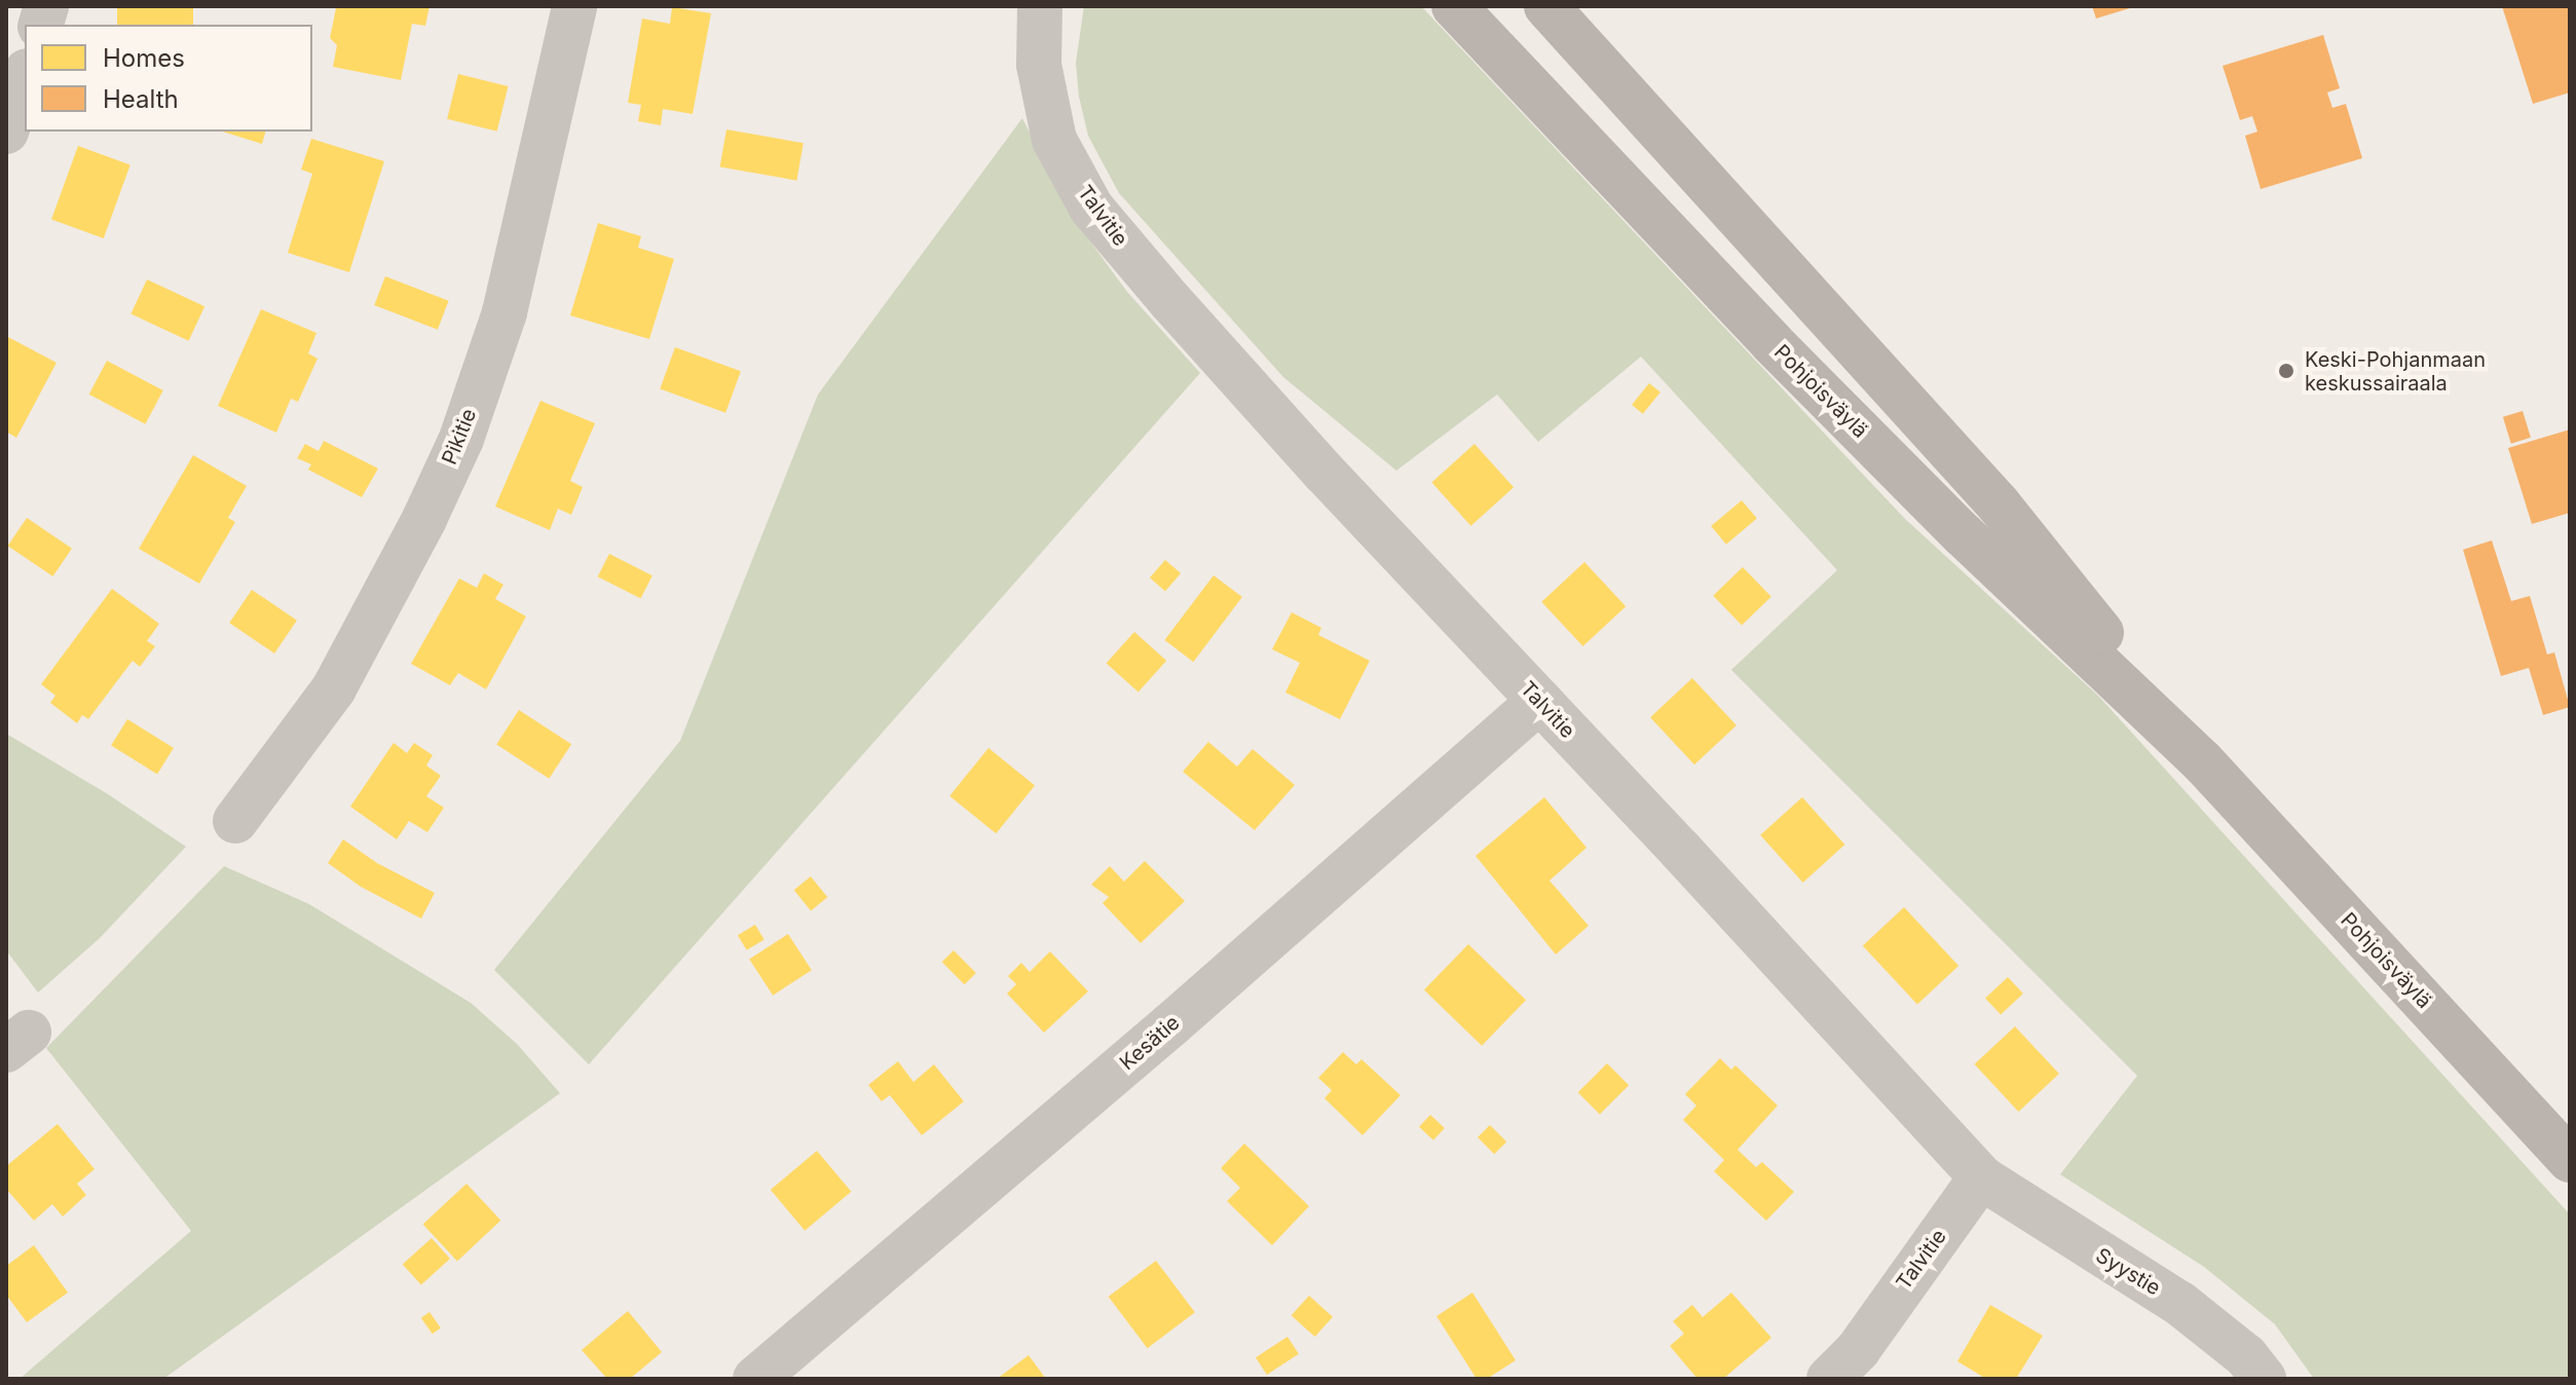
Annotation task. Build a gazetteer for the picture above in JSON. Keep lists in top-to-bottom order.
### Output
{
  "streets": {
    "main road": ["Pohjoisväylä"],
    "street": [
      "Talvitie",
      "Pikitie",
      "Kesätie",
      "Syystie"
    ]
  },
  "crossings": [
    ["Talvitie", "Kesätie"],
    ["Talvitie", "Syystie"]
  ],
  "places": ["Keski-Pohjanmaan keskussairaala"],
  "legend": ["Homes", "Health"]
}
